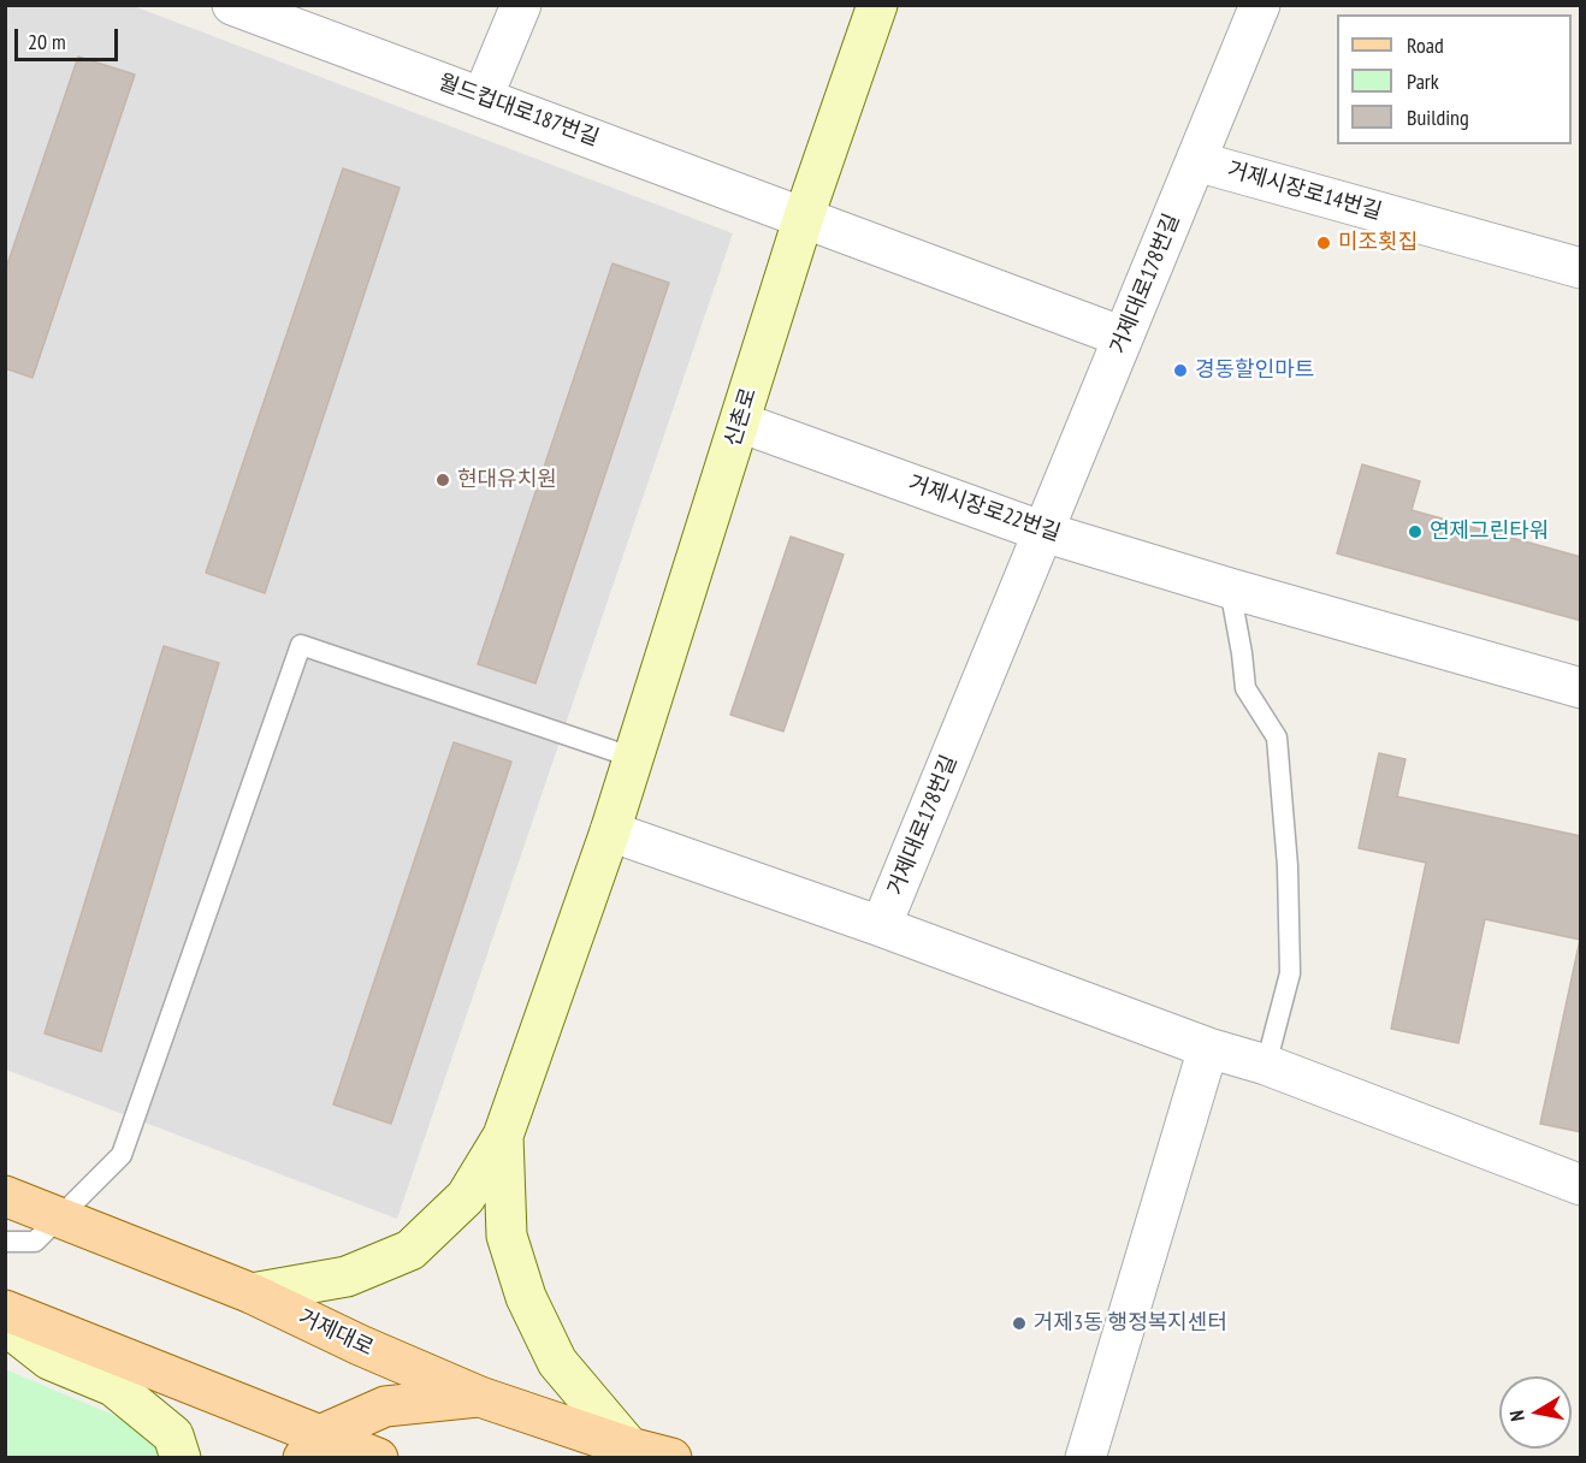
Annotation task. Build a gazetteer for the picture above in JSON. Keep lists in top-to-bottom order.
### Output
{
  "streets": {
    "main road": ["신촌로", "거제대로"],
    "street": [
      "월드컵대로187번길",
      "거제시장로14번길",
      "거제대로178번길",
      "거제시장로22번길"
    ]
  },
  "crossings": [
    ["월드컵대로187번길", "거제대로178번길"],
    ["월드컵대로187번길", "신촌로"],
    ["거제시장로14번길", "거제대로178번길"],
    ["거제대로178번길", "거제시장로22번길"],
    ["신촌로", "거제시장로22번길"]
  ],
  "places": [
    "미조횟집",
    "경동할인마트",
    "현대유치원",
    "연제그린타워",
    "거제3동 행정복지센터"
  ],
  "legend": ["Road", "Park", "Building"],
  "scale_bar": "20 m",
  "north": "left"
}
